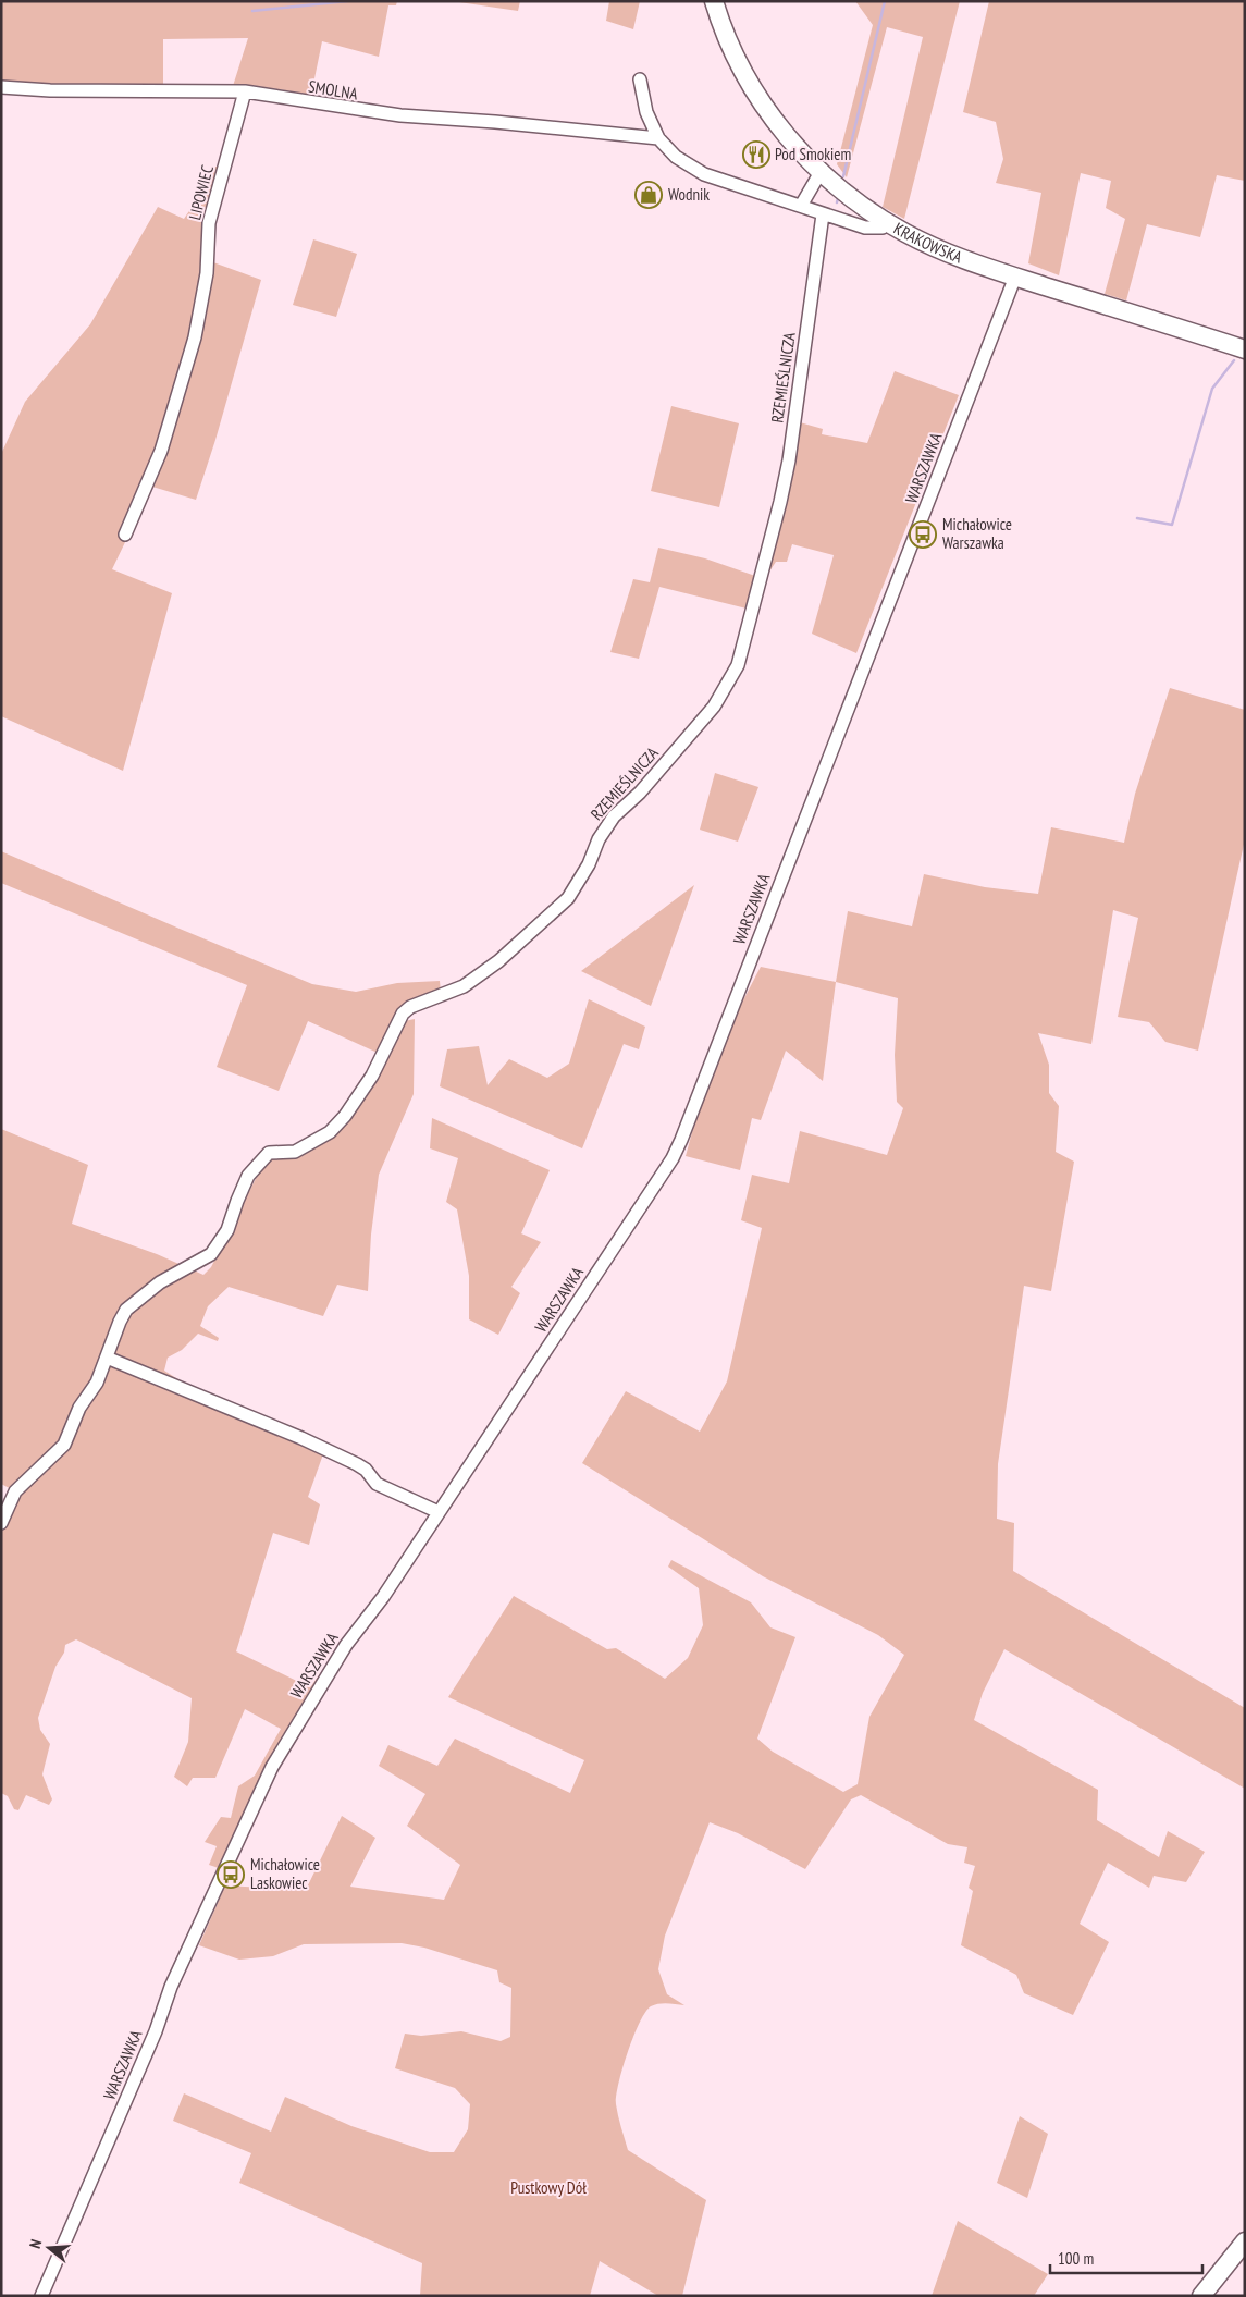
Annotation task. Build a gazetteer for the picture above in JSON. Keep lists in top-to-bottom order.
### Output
{
  "streets": {
    "main road": ["KRAKOWSKA"],
    "street": [
      "SMOLNA",
      "LIPOWIEC",
      "RZEMIEŚLNICZA",
      "WARSZAWKA"
    ]
  },
  "crossings": [
    ["SMOLNA", "LIPOWIEC"],
    ["KRAKOWSKA", "WARSZAWKA"]
  ],
  "parks": ["Pustkowy Dół"],
  "places": {
    "restaurant": ["Pod Smokiem"],
    "shop": ["Wodnik"],
    "bus stop": ["Michałowice Warszawka", "Michałowice Laskowiec"]
  },
  "scale_bar": "100 m",
  "north": "left"
}
